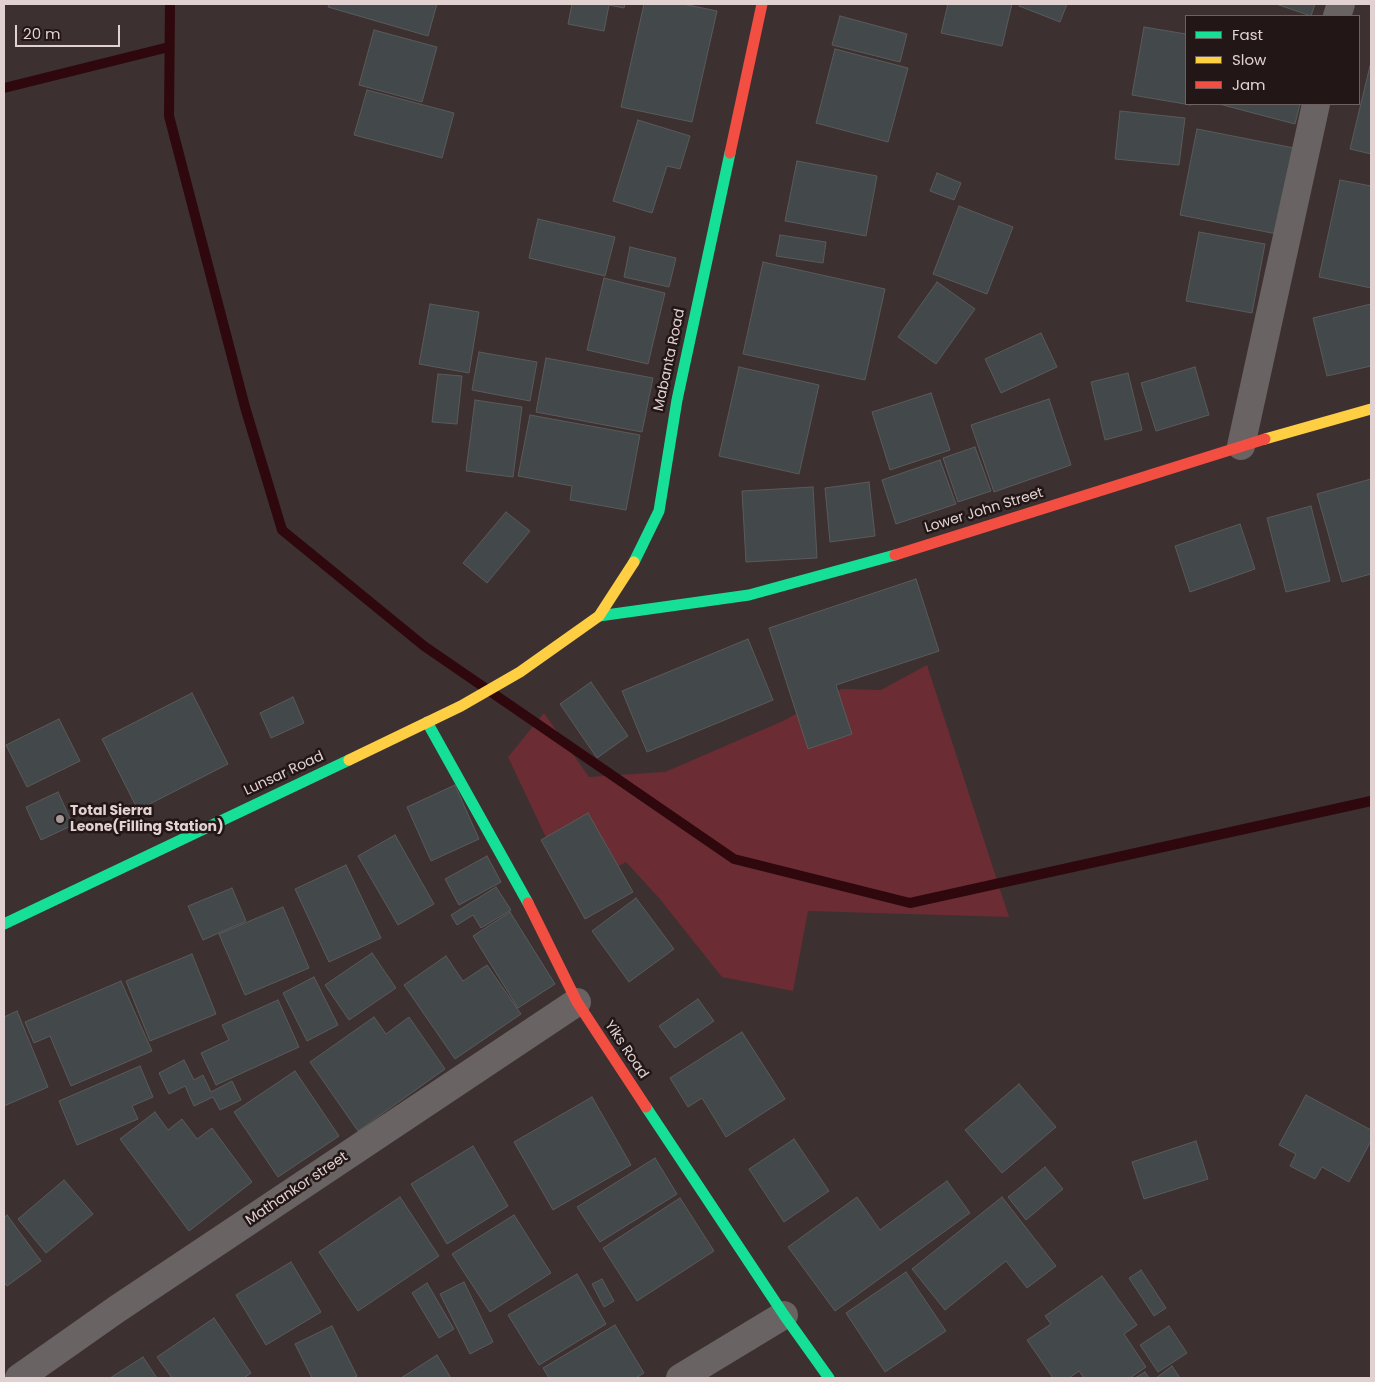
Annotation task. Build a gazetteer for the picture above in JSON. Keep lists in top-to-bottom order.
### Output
{
  "streets": {
    "street": [
      "Mabanta Road",
      "Lower John Street",
      "Lunsar Road",
      "Yiks Road",
      "Mathankor street"
    ]
  },
  "crossings": [
    ["Mabanta Road", "Lower John Street"],
    ["Mabanta Road", "Lunsar Road"],
    ["Lunsar Road", "Yiks Road"],
    ["Yiks Road", "Mathankor street"]
  ],
  "places": ["Total Sierra Leone(Filling Station)"],
  "legend": ["Fast", "Slow", "Jam"],
  "scale_bar": "20 m"
}
